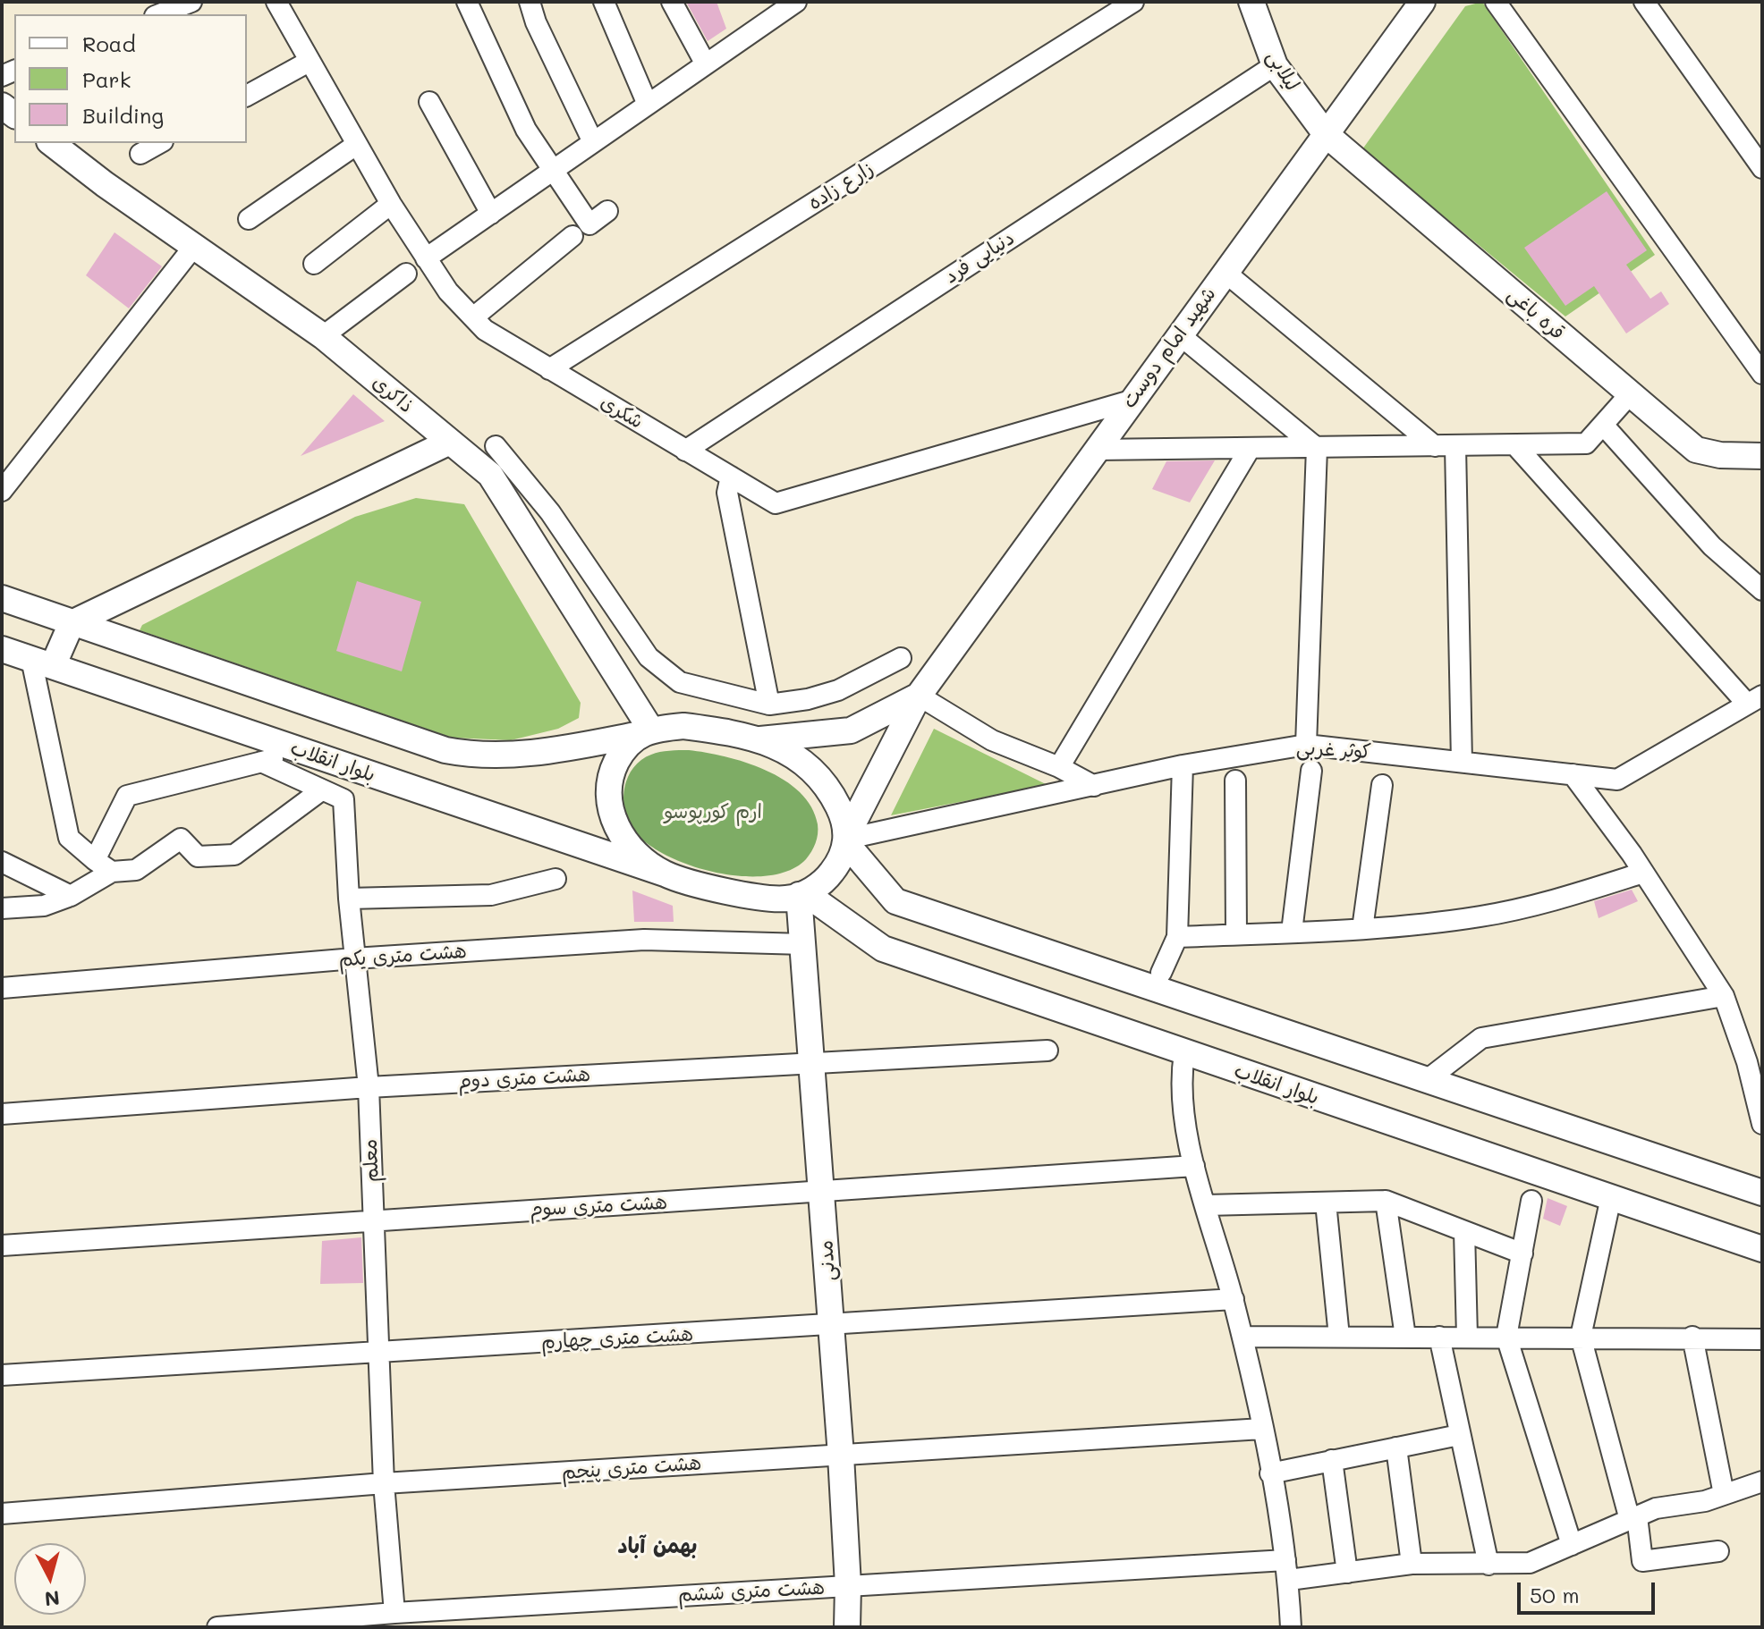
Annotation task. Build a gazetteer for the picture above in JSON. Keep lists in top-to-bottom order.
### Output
{
  "streets": {
    "main road": [
      "لیلابی",
      "قره باغی",
      "شهید امام دوست",
      "ذاکری",
      "بلوار انقلاب",
      "مدنی"
    ],
    "street": [
      "زارع زاده",
      "دنیایی فرد",
      "شکری",
      "کوثر غربی",
      "هشت متری یکم",
      "هشت متری دوم",
      "معلم",
      "هشت متری سوم",
      "هشت متری چهارم",
      "هشت متری پنجم",
      "هشت متری ششم"
    ]
  },
  "crossings": [
    ["لیلابی", "دنیایی فرد"],
    ["لیلابی", "قره باغی"],
    ["لیلابی", "شهید امام دوست"],
    ["زارع زاده", "شکری"],
    ["دنیایی فرد", "شکری"],
    ["قره باغی", "شهید امام دوست"],
    ["شهید امام دوست", "ذاکری"],
    ["شهید امام دوست", "شکری"],
    ["شهید امام دوست", "کوثر غربی"],
    ["شهید امام دوست", "بلوار انقلاب"],
    ["شهید امام دوست", "مدنی"],
    ["ذاکری", "کوثر غربی"],
    ["ذاکری", "بلوار انقلاب"],
    ["ذاکری", "مدنی"],
    ["کوثر غربی", "بلوار انقلاب"],
    ["کوثر غربی", "مدنی"],
    ["بلوار انقلاب", "مدنی"],
    ["هشت متری یکم", "معلم"],
    ["هشت متری یکم", "مدنی"],
    ["هشت متری دوم", "معلم"],
    ["هشت متری دوم", "مدنی"],
    ["معلم", "هشت متری سوم"],
    ["معلم", "هشت متری چهارم"],
    ["معلم", "هشت متری پنجم"],
    ["معلم", "هشت متری ششم"],
    ["هشت متری سوم", "مدنی"],
    ["مدنی", "هشت متری چهارم"],
    ["مدنی", "هشت متری پنجم"],
    ["مدنی", "هشت متری ششم"]
  ],
  "districts": ["بهمن آباد"],
  "parks": ["ارم کورپوسو"],
  "legend": ["Road", "Park", "Building"],
  "scale_bar": "50 m",
  "north": "bottom"
}
